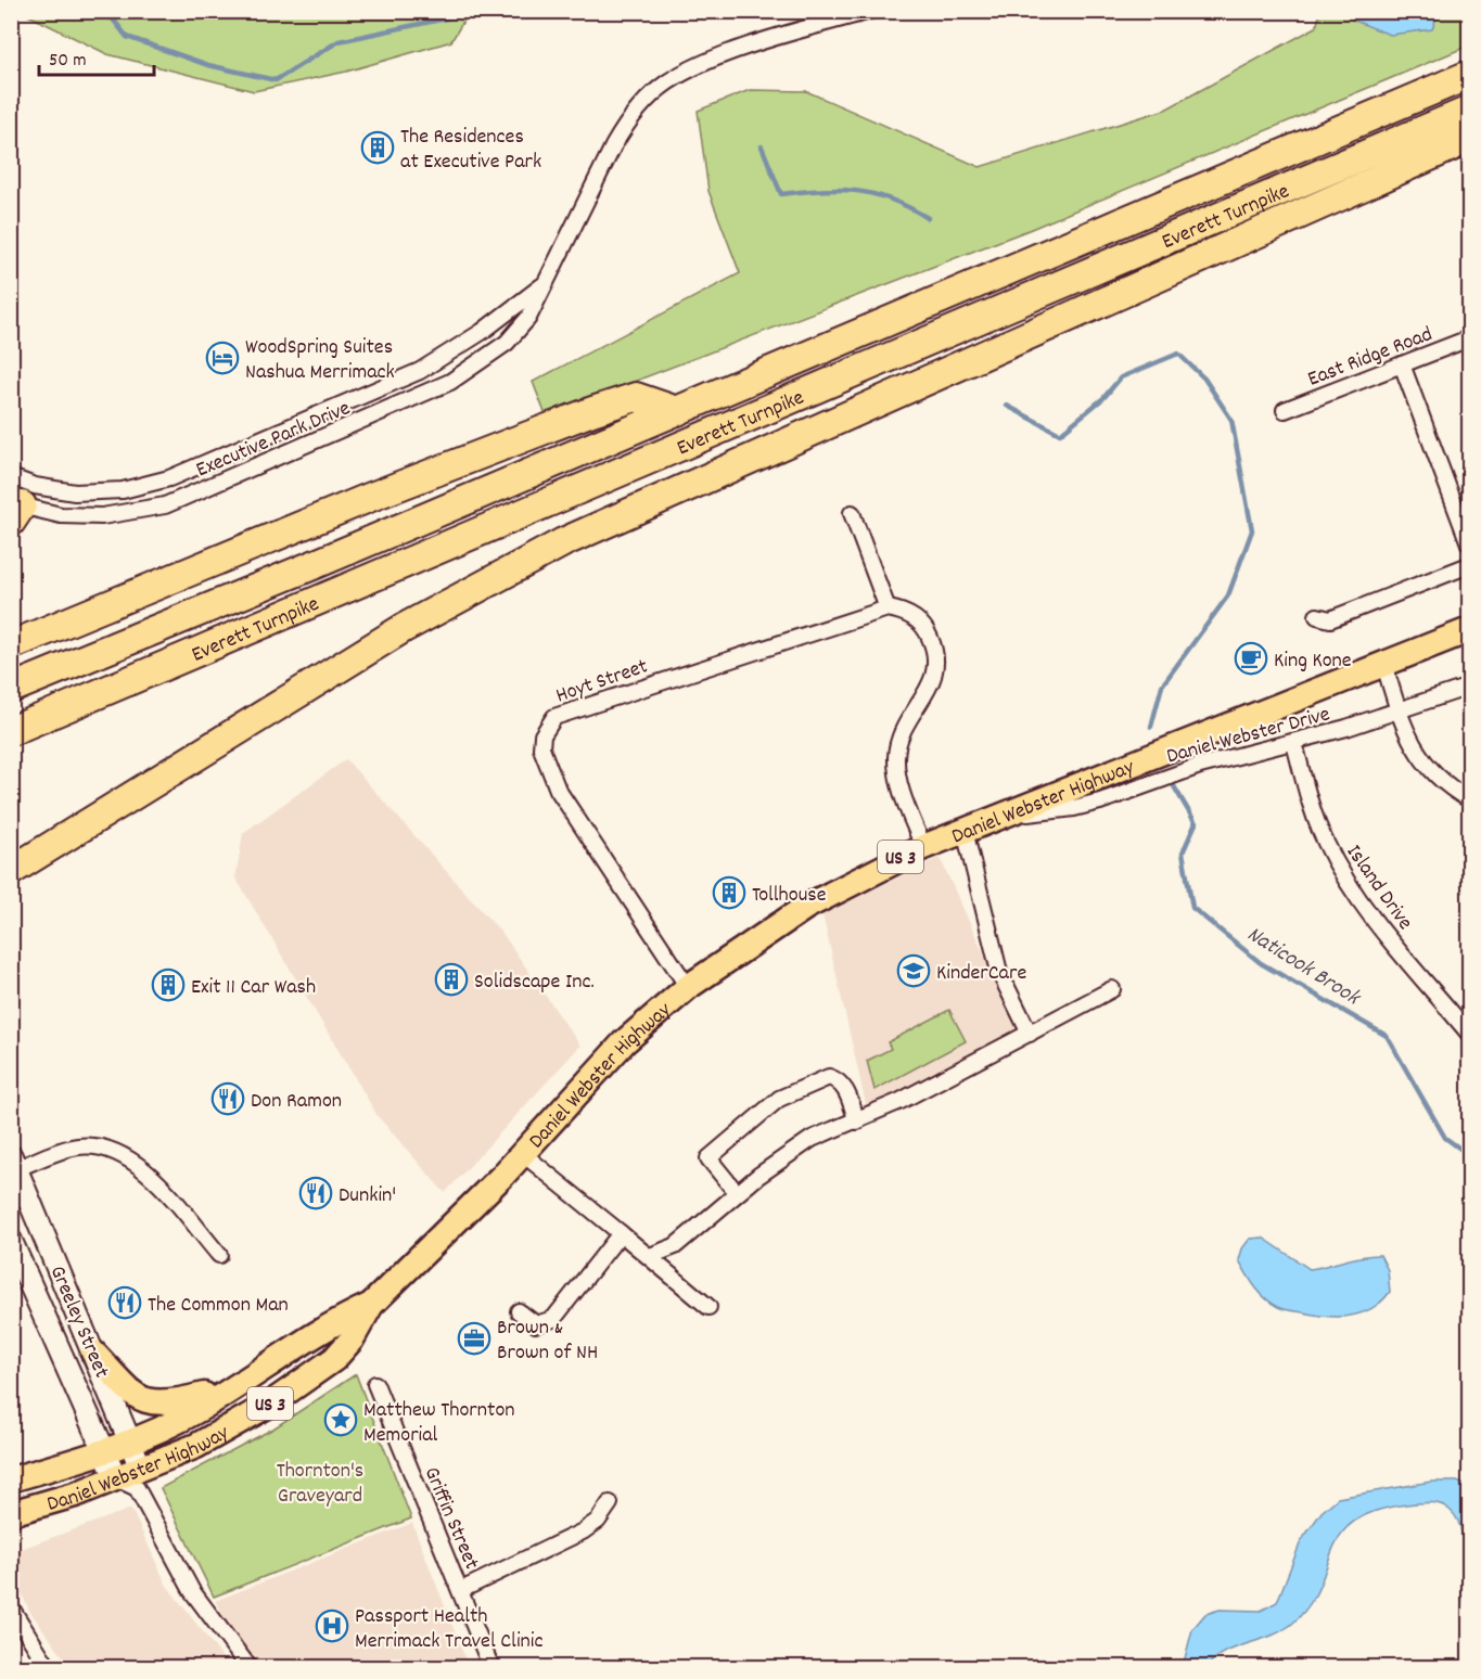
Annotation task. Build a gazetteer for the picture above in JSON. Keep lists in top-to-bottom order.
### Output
{
  "streets": {
    "highway": ["Everett Turnpike"],
    "main road": ["Daniel Webster Highway", "US 3", "Greeley Street"],
    "street": [
      "East Ridge Road",
      "Executive Park Drive",
      "Hoyt Street",
      "Daniel Webster Drive",
      "Island Drive",
      "Griffin Street"
    ]
  },
  "crossings": [
    ["Hoyt Street", "Daniel Webster Highway"],
    ["Daniel Webster Drive", "Daniel Webster Highway"],
    ["Daniel Webster Drive", "Island Drive"],
    ["Daniel Webster Highway", "Greeley Street"]
  ],
  "water": ["Naticook Brook"],
  "parks": ["Thornton's Graveyard"],
  "places": {
    "building": [
      "The Residences at Executive Park",
      "Tollhouse",
      "Solidscape Inc.",
      "Exit 11 Car Wash"
    ],
    "hotel": ["WoodSpring Suites Nashua Merrimack"],
    "cafe": ["King Kone"],
    "school or university": ["KinderCare"],
    "restaurant": ["Don Ramon", "Dunkin'", "The Common Man"],
    "office": ["Brown & Brown of NH"],
    "place": ["Matthew Thornton Memorial"],
    "hospital": ["Passport Health Merrimack Travel Clinic"]
  },
  "scale_bar": "50 m"
}
